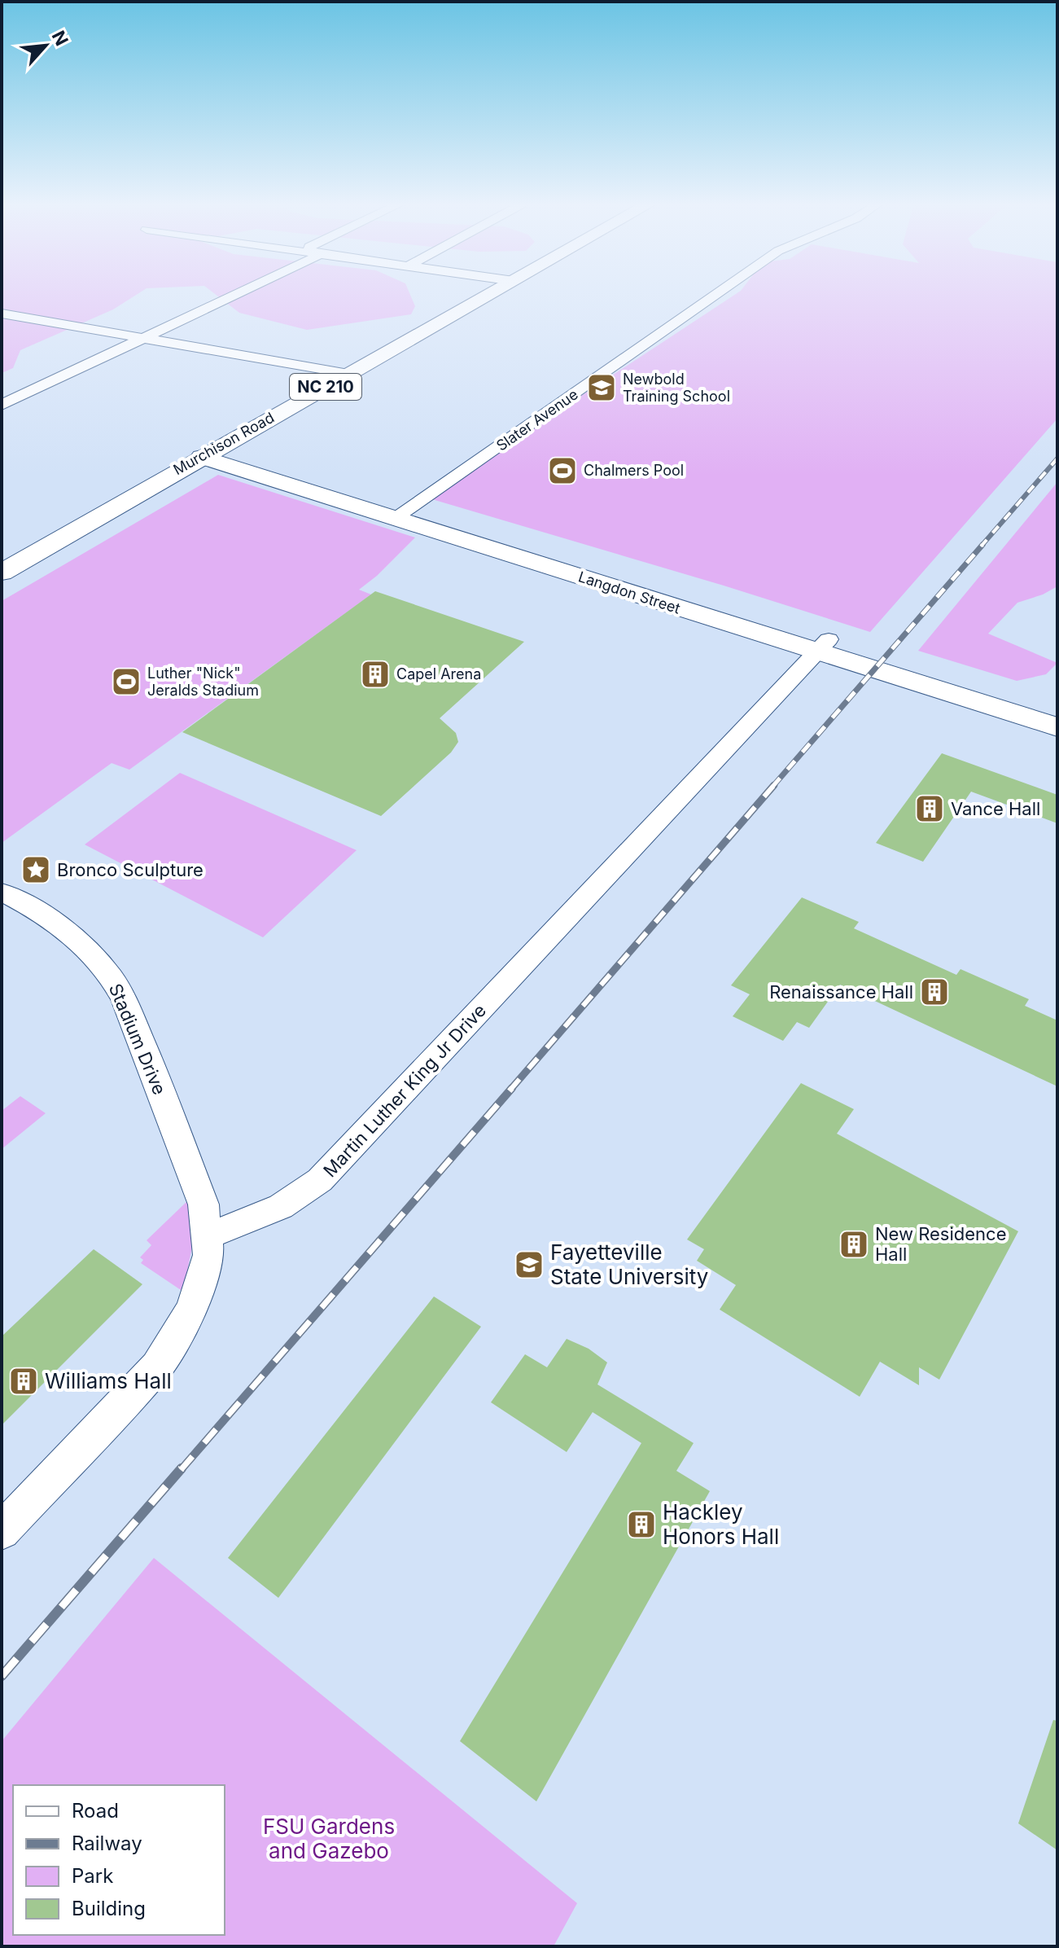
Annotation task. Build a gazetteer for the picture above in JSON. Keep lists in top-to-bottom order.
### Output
{
  "streets": {
    "main road": ["NC 210", "Murchison Road", "Langdon Street"],
    "street": ["Slater Avenue", "Stadium Drive", "Martin Luther King Jr Drive"]
  },
  "crossings": [
    ["Slater Avenue", "Langdon Street"],
    ["Murchison Road", "Langdon Street"],
    ["Langdon Street", "Martin Luther King Jr Drive"],
    ["Stadium Drive", "Martin Luther King Jr Drive"]
  ],
  "parks": ["FSU Gardens and Gazebo"],
  "places": {
    "school or university": ["Newbold Training School", "Fayetteville State University"],
    "sports": ["Chalmers Pool", "Luther \"Nick\" Jeralds Stadium"],
    "building": [
      "Capel Arena",
      "Vance Hall",
      "Renaissance Hall",
      "New Residence Hall",
      "Williams Hall",
      "Hackley Honors Hall"
    ],
    "place": ["Bronco Sculpture"]
  },
  "legend": [
    "Road",
    "Railway",
    "Park",
    "Building"
  ],
  "north": "top right"
}
